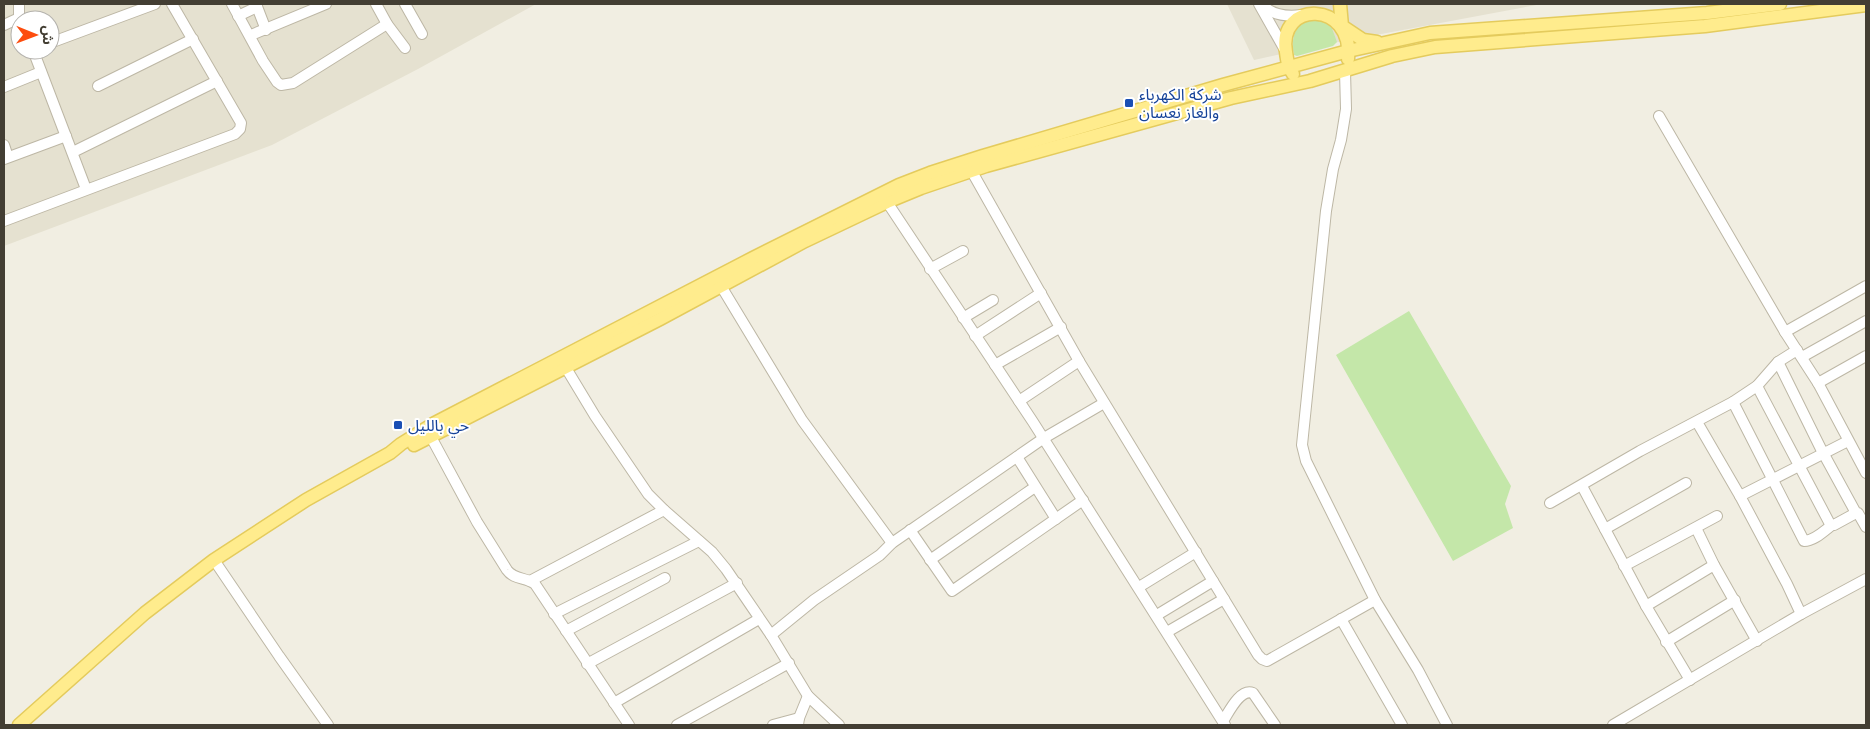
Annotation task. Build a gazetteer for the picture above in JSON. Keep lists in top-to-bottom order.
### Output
{
  "places": {
    "transit": ["شركة الكهرباء والغاز نعسان", "حي بالليل"]
  },
  "north": "right"
}
